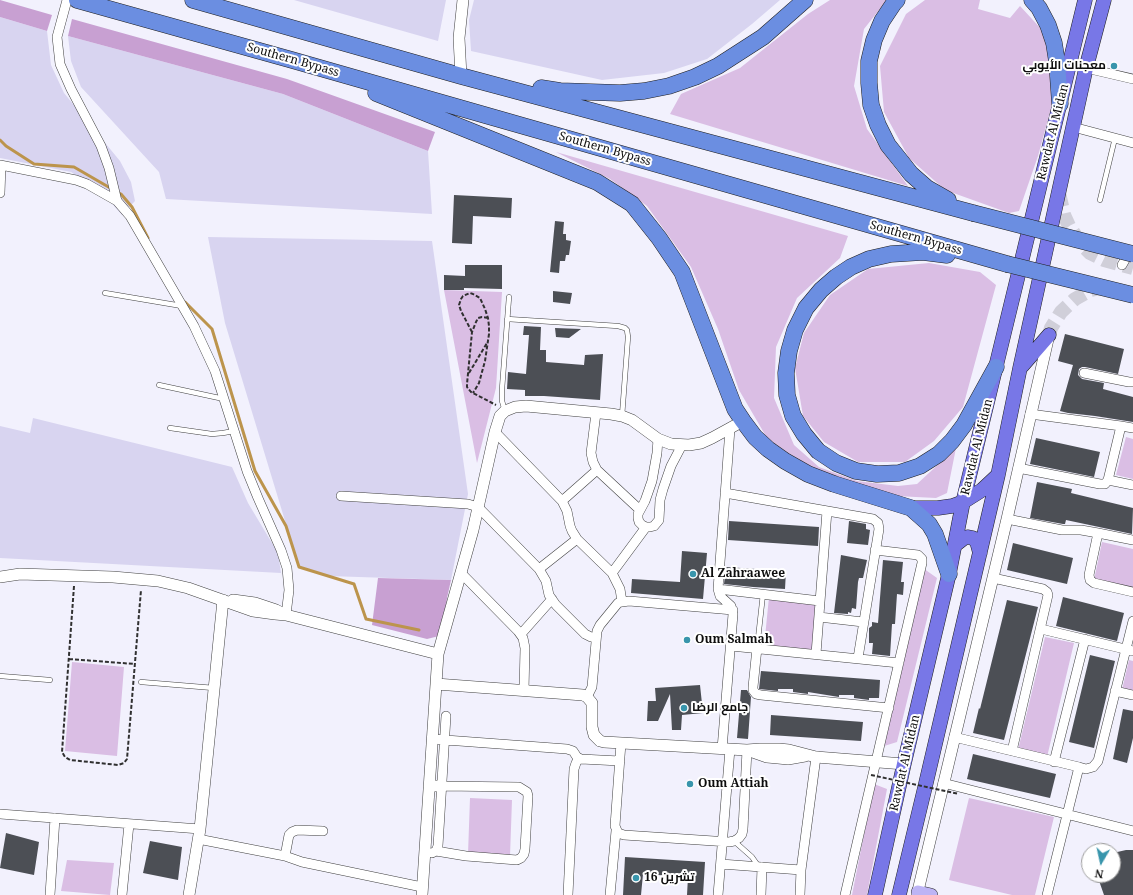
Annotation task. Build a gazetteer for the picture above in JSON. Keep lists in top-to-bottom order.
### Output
{
  "streets": {
    "highway": ["Southern Bypass"],
    "main road": ["Rawdat Al Midan"]
  },
  "places": [
    "معجنات الأيوبي",
    "Al Zahraawee",
    "Oum Salmah",
    "جامع الرضا",
    "Oum Attiah",
    "16 تشرين"
  ],
  "north": "bottom"
}
